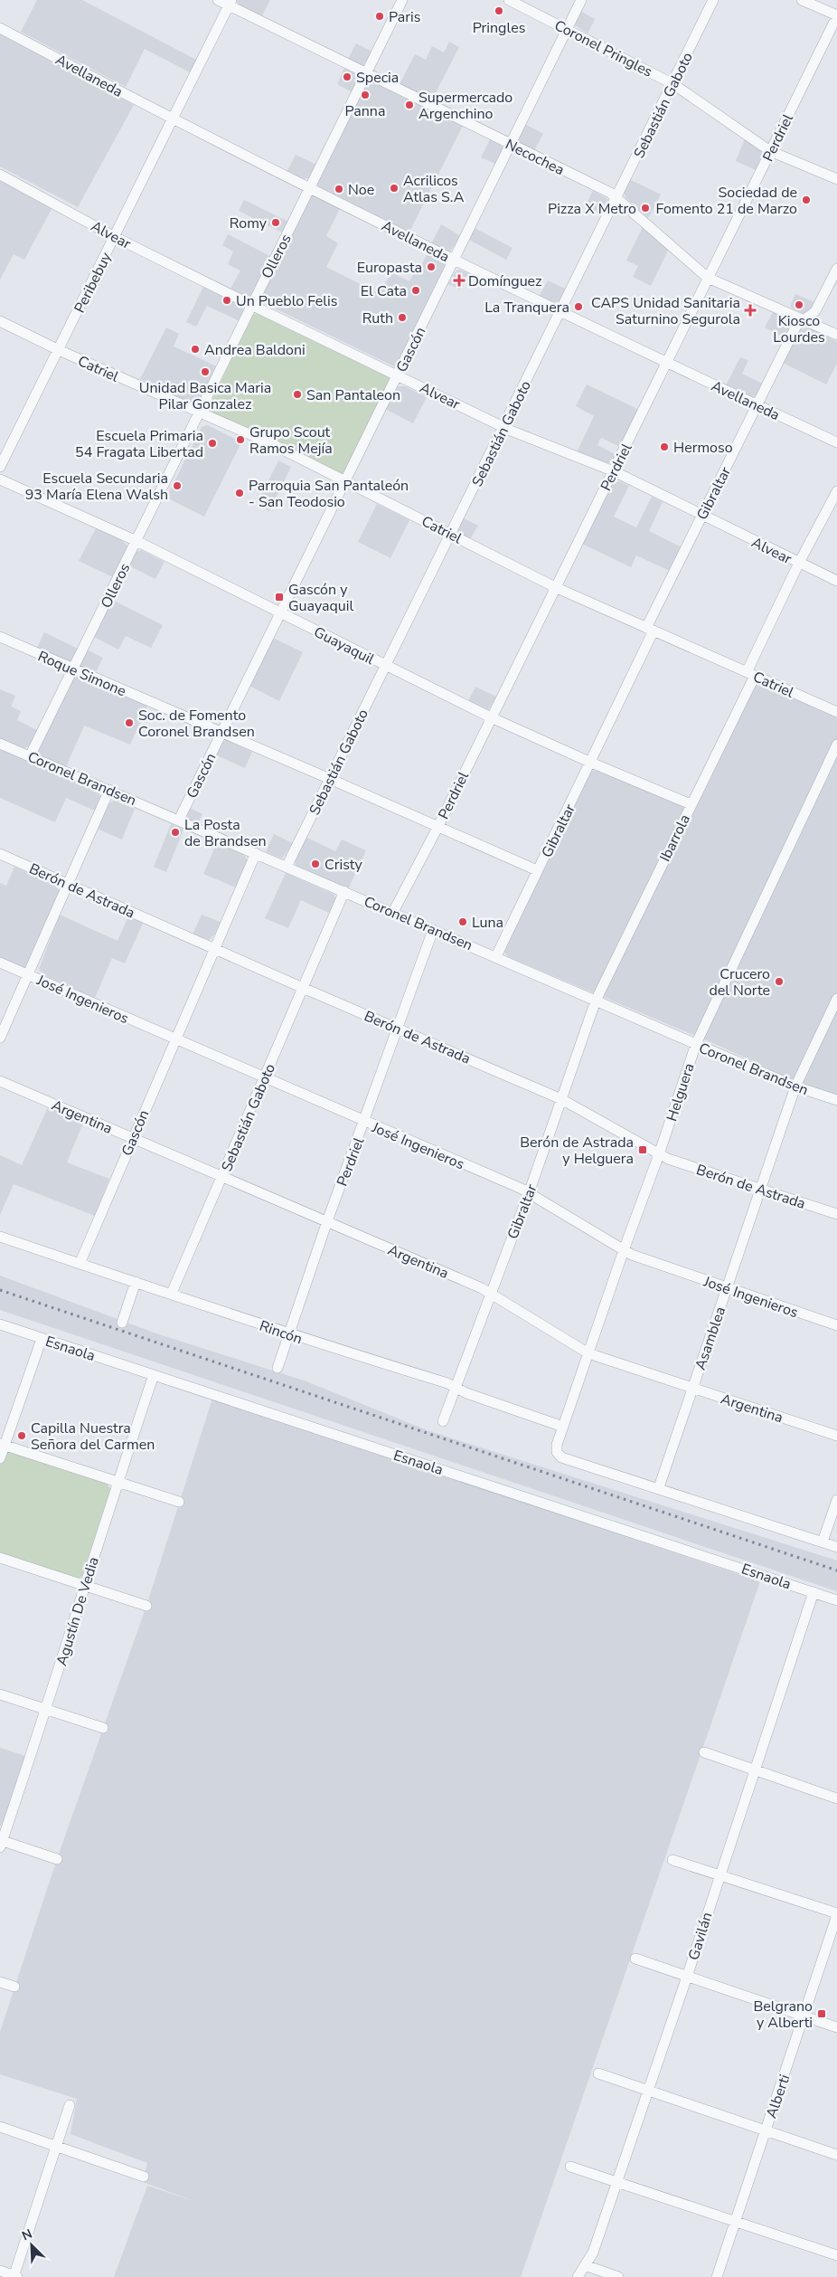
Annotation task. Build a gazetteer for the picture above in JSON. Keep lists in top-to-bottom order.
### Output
{
  "streets": {
    "street": [
      "Coronel Pringles",
      "Avellaneda",
      "Sebastián Gaboto",
      "Perdriel",
      "Necochea",
      "Alvear",
      "Olleros",
      "Peribebuy",
      "Gascón",
      "Catriel",
      "Gibraltar",
      "Guayaquil",
      "Roque Simone",
      "Coronel Brandsen",
      "Ibarrola",
      "Berón de Astrada",
      "José Ingenieros",
      "Helguera",
      "Argentina",
      "Rincón",
      "Asamblea",
      "Esnaola",
      "Agustín De Vedia",
      "Gavilán",
      "Alberti"
    ]
  },
  "crossings": [
    ["Coronel Pringles", "Sebastián Gaboto"],
    ["Coronel Pringles", "Perdriel"],
    ["Coronel Pringles", "Gascón"],
    ["Avellaneda", "Sebastián Gaboto"],
    ["Avellaneda", "Perdriel"],
    ["Avellaneda", "Olleros"],
    ["Avellaneda", "Peribebuy"],
    ["Avellaneda", "Gascón"],
    ["Avellaneda", "Gibraltar"],
    ["Sebastián Gaboto", "Necochea"],
    ["Sebastián Gaboto", "Alvear"],
    ["Sebastián Gaboto", "Catriel"],
    ["Sebastián Gaboto", "Guayaquil"],
    ["Sebastián Gaboto", "Roque Simone"],
    ["Sebastián Gaboto", "Coronel Brandsen"],
    ["Sebastián Gaboto", "Berón de Astrada"],
    ["Sebastián Gaboto", "José Ingenieros"],
    ["Sebastián Gaboto", "Argentina"],
    ["Sebastián Gaboto", "Rincón"],
    ["Perdriel", "Necochea"],
    ["Perdriel", "Alvear"],
    ["Perdriel", "Catriel"],
    ["Perdriel", "Guayaquil"],
    ["Perdriel", "Roque Simone"],
    ["Perdriel", "Coronel Brandsen"],
    ["Perdriel", "Berón de Astrada"],
    ["Perdriel", "José Ingenieros"],
    ["Perdriel", "Argentina"],
    ["Perdriel", "Rincón"],
    ["Necochea", "Olleros"],
    ["Necochea", "Peribebuy"],
    ["Necochea", "Gascón"],
    ["Necochea", "Gibraltar"],
    ["Alvear", "Olleros"],
    ["Alvear", "Peribebuy"],
    ["Alvear", "Gascón"],
    ["Alvear", "Gibraltar"],
    ["Alvear", "Ibarrola"],
    ["Olleros", "Catriel"],
    ["Olleros", "Guayaquil"],
    ["Olleros", "Roque Simone"],
    ["Olleros", "Coronel Brandsen"],
    ["Peribebuy", "Catriel"],
    ["Gascón", "Catriel"],
    ["Gascón", "Guayaquil"],
    ["Gascón", "Roque Simone"],
    ["Gascón", "Coronel Brandsen"],
    ["Gascón", "Berón de Astrada"],
    ["Gascón", "José Ingenieros"],
    ["Gascón", "Argentina"],
    ["Gascón", "Rincón"],
    ["Catriel", "Gibraltar"],
    ["Catriel", "Ibarrola"],
    ["Gibraltar", "Guayaquil"],
    ["Gibraltar", "Roque Simone"],
    ["Gibraltar", "Coronel Brandsen"],
    ["Gibraltar", "Ibarrola"],
    ["Gibraltar", "Berón de Astrada"],
    ["Gibraltar", "José Ingenieros"],
    ["Gibraltar", "Argentina"],
    ["Gibraltar", "Rincón"],
    ["Guayaquil", "Ibarrola"],
    ["Coronel Brandsen", "Ibarrola"],
    ["Coronel Brandsen", "Helguera"],
    ["Coronel Brandsen", "Asamblea"],
    ["Berón de Astrada", "Helguera"],
    ["Berón de Astrada", "Asamblea"],
    ["José Ingenieros", "Helguera"],
    ["José Ingenieros", "Asamblea"],
    ["Helguera", "Argentina"],
    ["Helguera", "Rincón"],
    ["Helguera", "Asamblea"],
    ["Argentina", "Asamblea"],
    ["Esnaola", "Agustín De Vedia"],
    ["Esnaola", "Gavilán"]
  ],
  "places": {
    "other": [
      "Pringles",
      "Paris",
      "Specia",
      "Panna",
      "Supermercado Argenchino",
      "Acrilicos Atlas S.A",
      "Noe",
      "Sociedad de Fomento 21 de Marzo",
      "Pizza X Metro",
      "Romy",
      "Europasta",
      "El Cata",
      "Un Pueblo Felis",
      "Kiosco Lourdes",
      "La Tranquera",
      "Ruth",
      "Andrea Baldoni",
      "Unidad Basica Maria Pilar Gonzalez",
      "San Pantaleon",
      "Grupo Scout Ramos Mejía",
      "Escuela Primaria 54 Fragata Libertad",
      "Hermoso",
      "Escuela Secundaria 93 María Elena Walsh",
      "Parroquia San Pantaleón - San Teodosio",
      "Soc. de Fomento Coronel Brandsen",
      "La Posta de Brandsen",
      "Cristy",
      "Luna",
      "Crucero del Norte",
      "Capilla Nuestra Señora del Carmen"
    ],
    "health": ["Domínguez", "CAPS Unidad Sanitaria Saturnino Segurola"],
    "transit": ["Gascón y Guayaquil", "Berón de Astrada y Helguera", "Belgrano y Alberti"]
  },
  "north": "top left"
}
